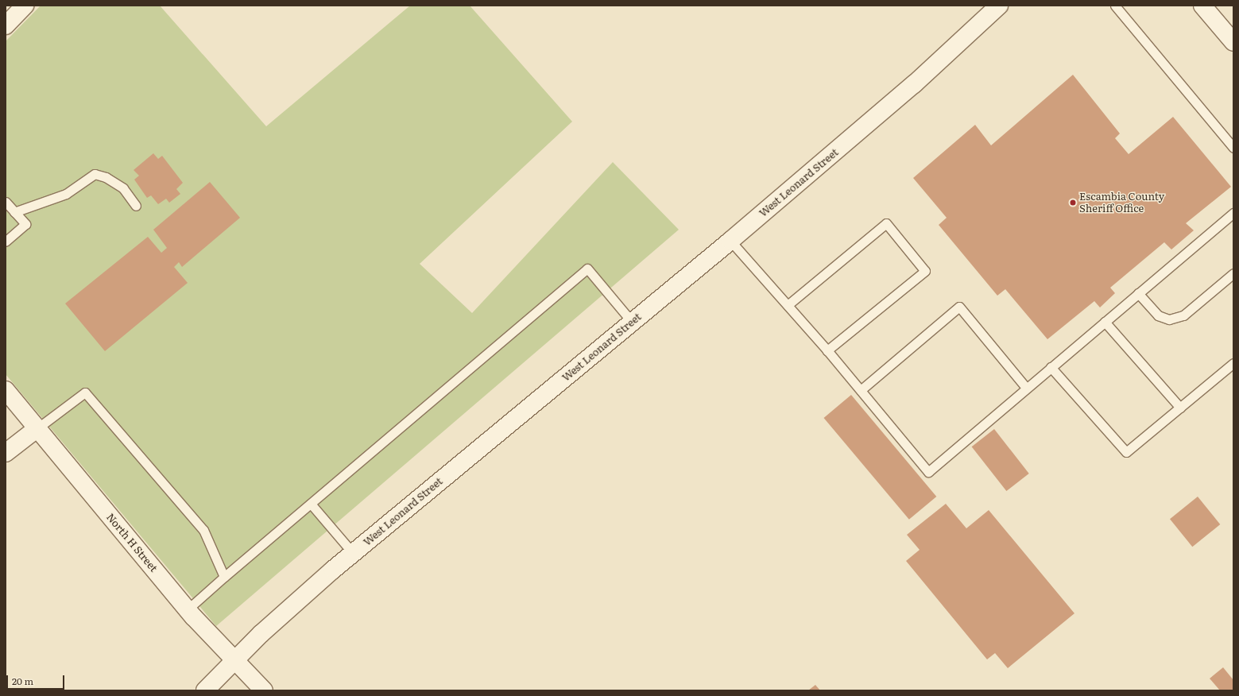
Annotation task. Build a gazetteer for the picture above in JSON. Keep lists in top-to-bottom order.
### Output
{
  "streets": {
    "street": ["West Leonard Street", "North H Street"]
  },
  "crossings": [
    ["West Leonard Street", "North H Street"]
  ],
  "places": ["Escambia County Sheriff Office"],
  "scale_bar": "20 m"
}
